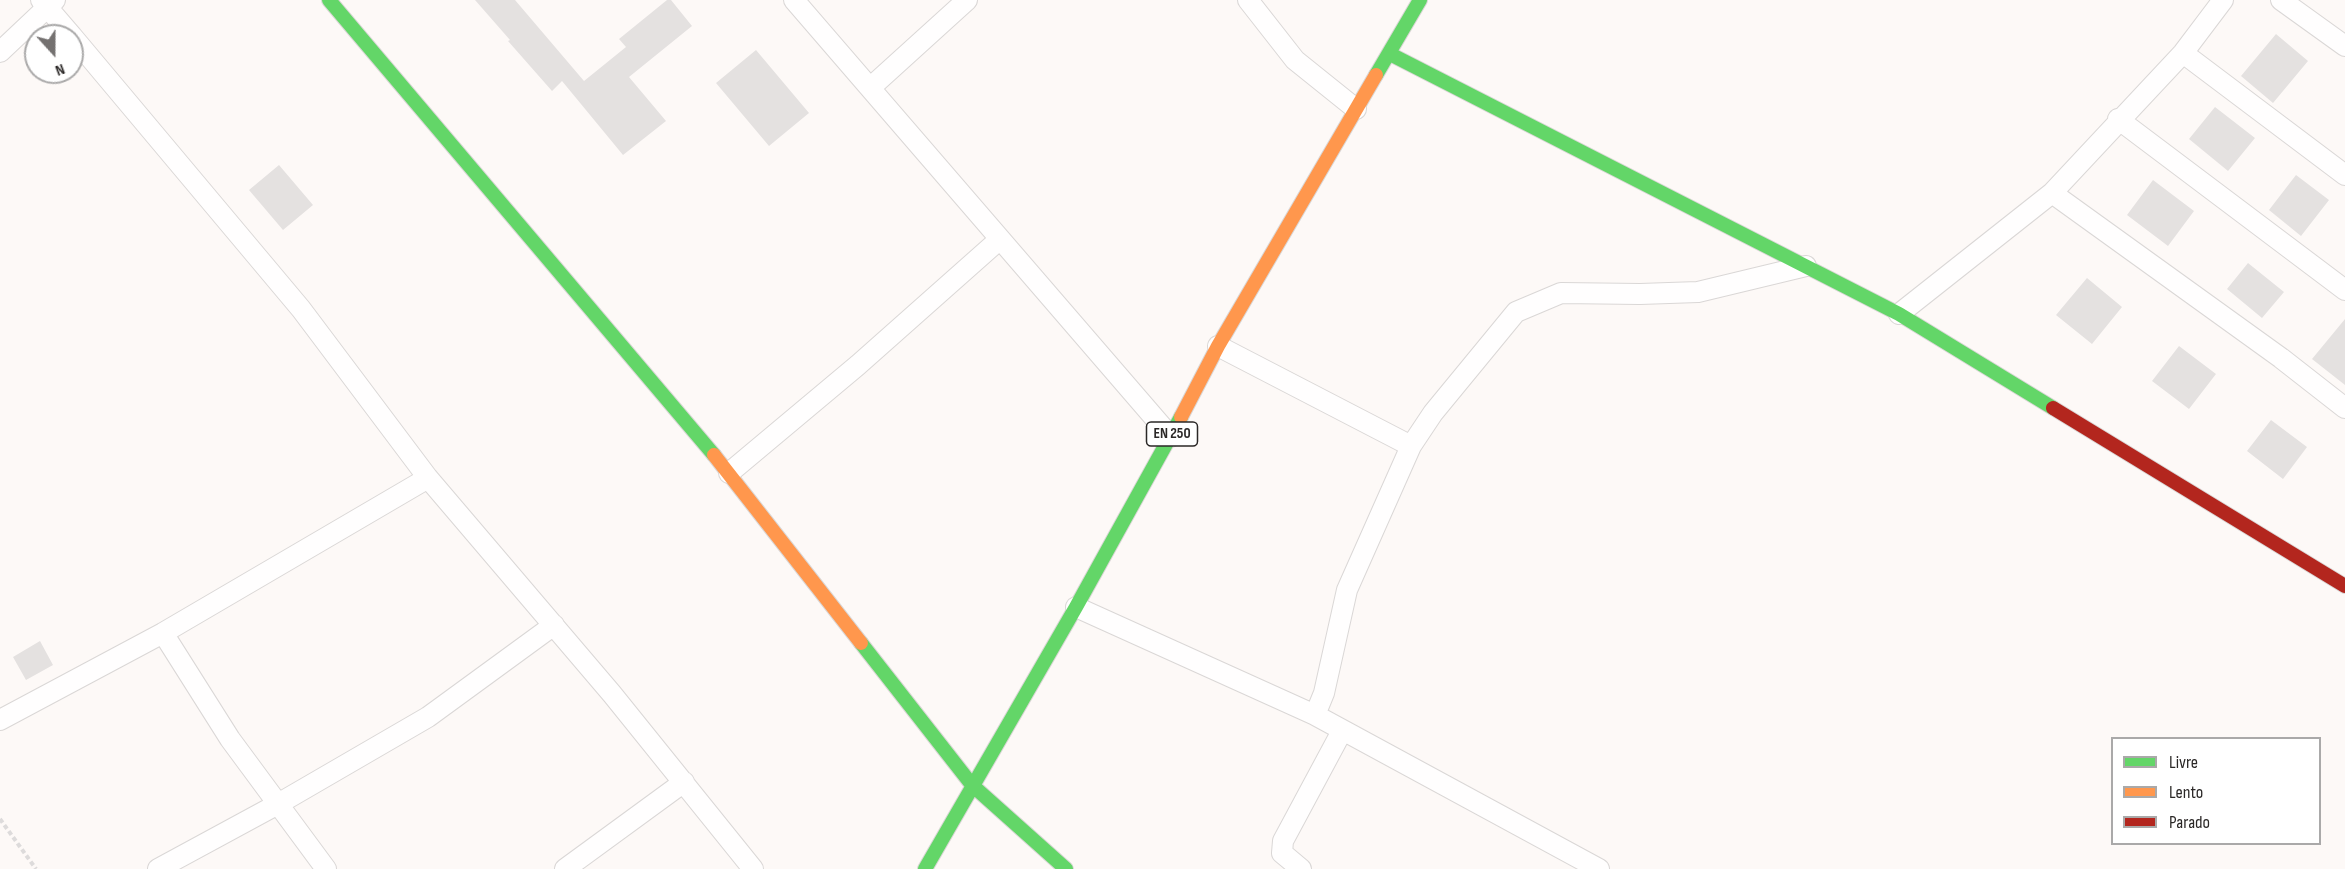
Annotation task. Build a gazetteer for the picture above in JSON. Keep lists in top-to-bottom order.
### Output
{
  "streets": {
    "street": ["EN 250"]
  },
  "legend": ["Livre", "Lento", "Parado"],
  "north": "bottom"
}
